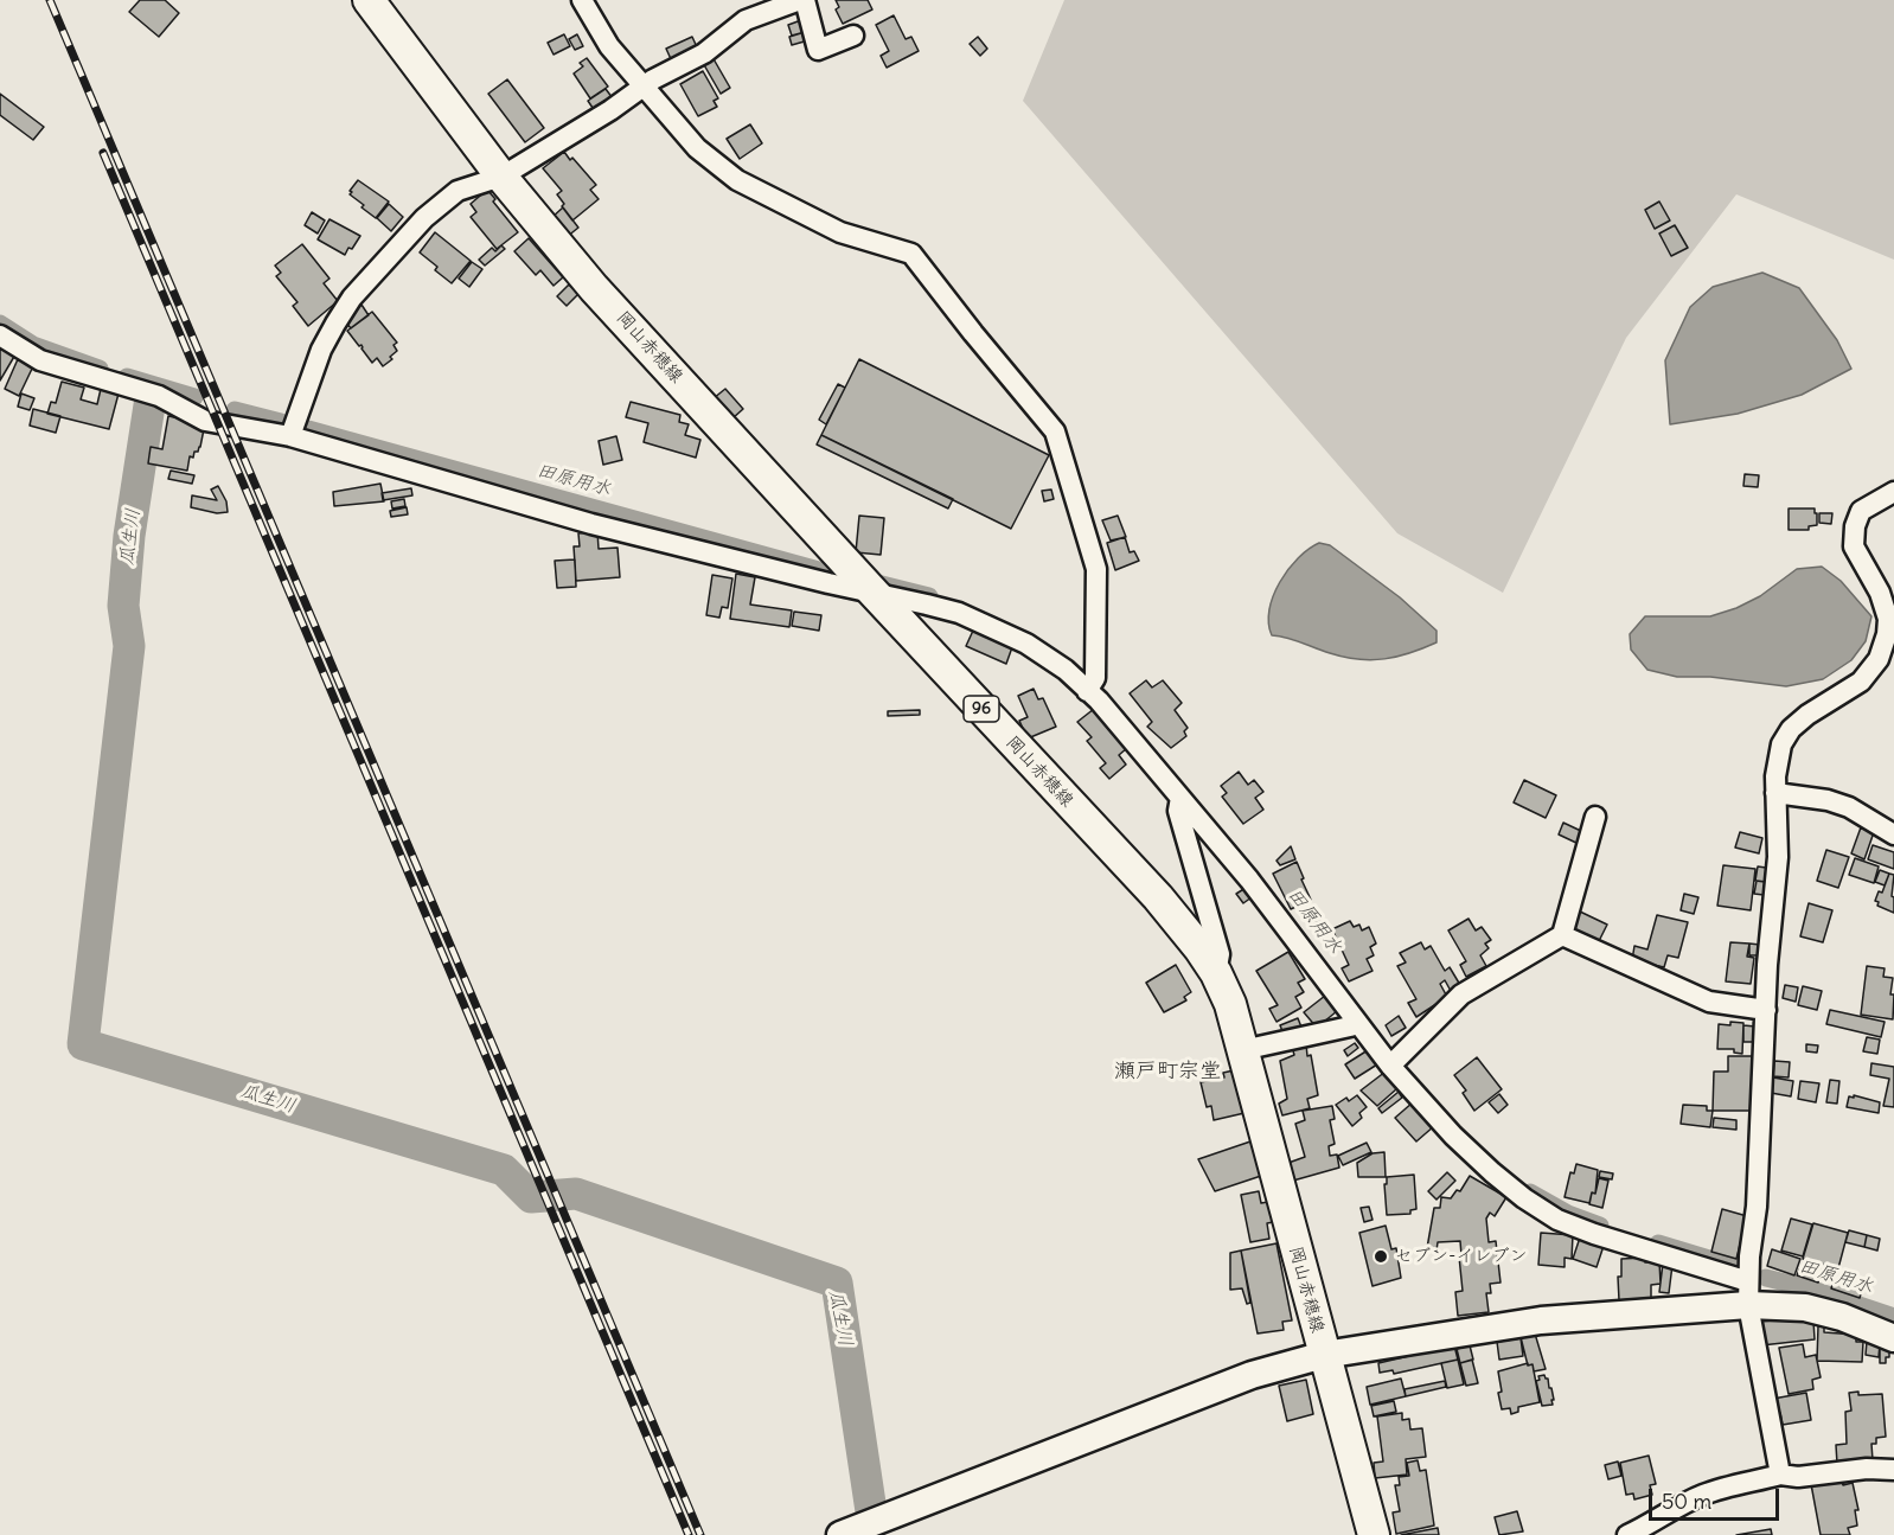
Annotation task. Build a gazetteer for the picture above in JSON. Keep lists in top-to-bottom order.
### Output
{
  "streets": {
    "main road": ["岡山赤穂線", "96"]
  },
  "districts": ["瀬戸町宗堂"],
  "water": ["田原用水", "瓜生川"],
  "places": ["セブン-イレブン"],
  "scale_bar": "50 m"
}
